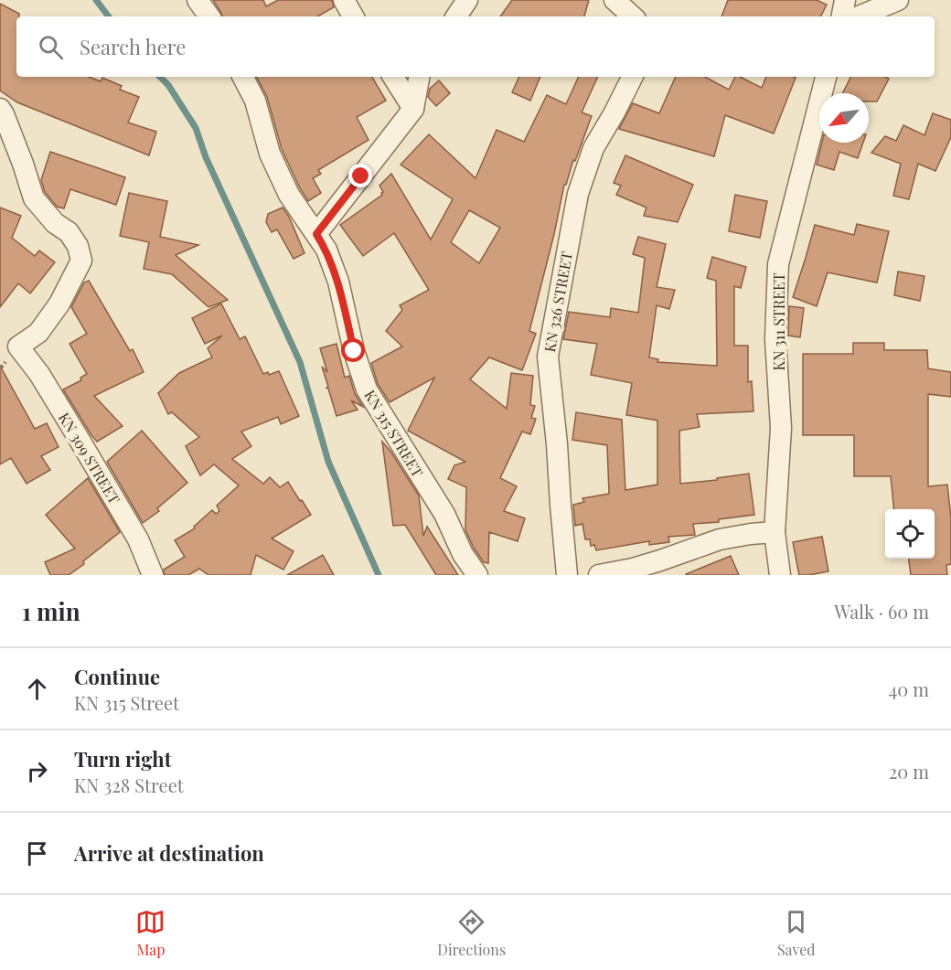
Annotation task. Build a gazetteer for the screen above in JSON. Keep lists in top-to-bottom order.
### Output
{
  "streets": {
    "street": [
      "KN 326 STREET",
      "KN 311 STREET",
      "KN 315 STREET",
      "KN 309 STREET"
    ]
  },
  "north": "bottom left",
  "page": {
    "search": "Search here",
    "heading": ["1 min", "Walk · 60 m"],
    "list": [
      ["Continue", "KN 315 Street", "40 m"],
      ["Turn right", "KN 328 Street", "20 m"],
      "Arrive at destination"
    ],
    "nav": ["Map", "Directions", "Saved"]
  }
}
